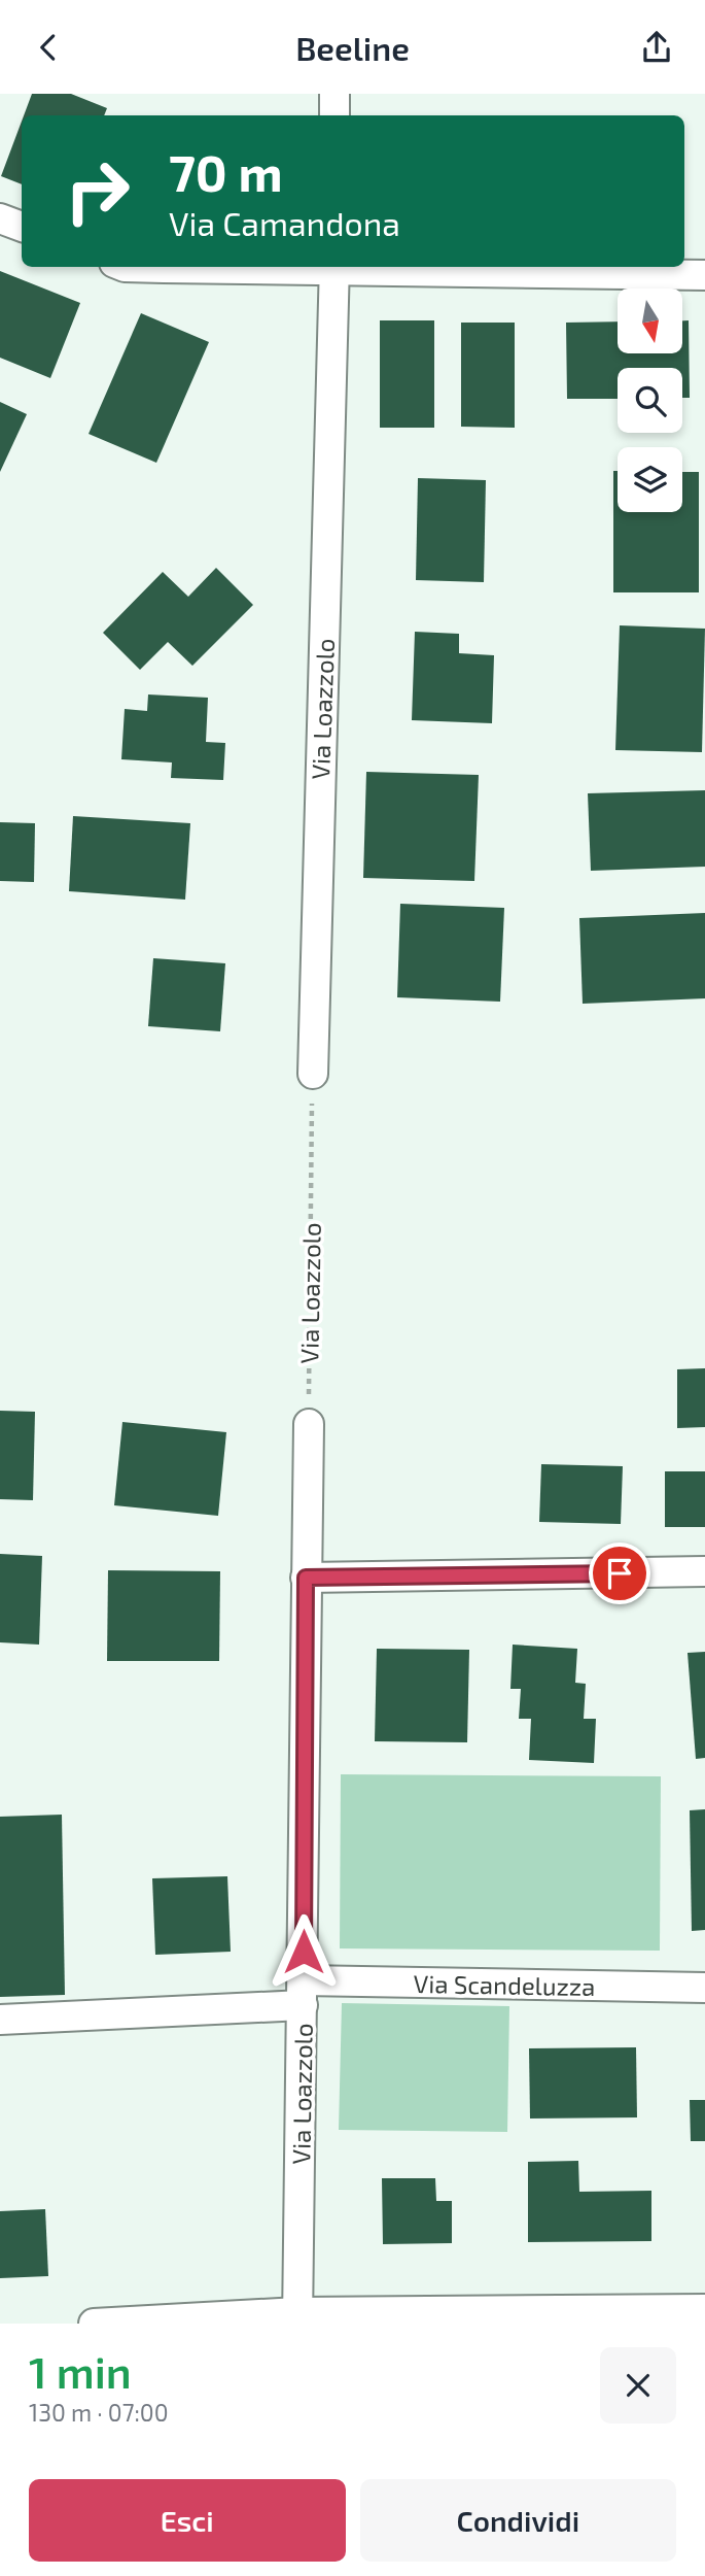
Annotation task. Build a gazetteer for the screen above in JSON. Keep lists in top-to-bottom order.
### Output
{
  "streets": {
    "street": ["Via Loazzolo", "Via Scandeluzza"]
  },
  "crossings": [
    ["Via Loazzolo", "Via Scandeluzza"]
  ],
  "north": "bottom",
  "page": {
    "header": "Beeline",
    "turn": ["70 m", "Via Camandona"],
    "heading": ["1 min", "130 m · 07:00"],
    "buttons": ["Esci", "Condividi"]
  }
}
